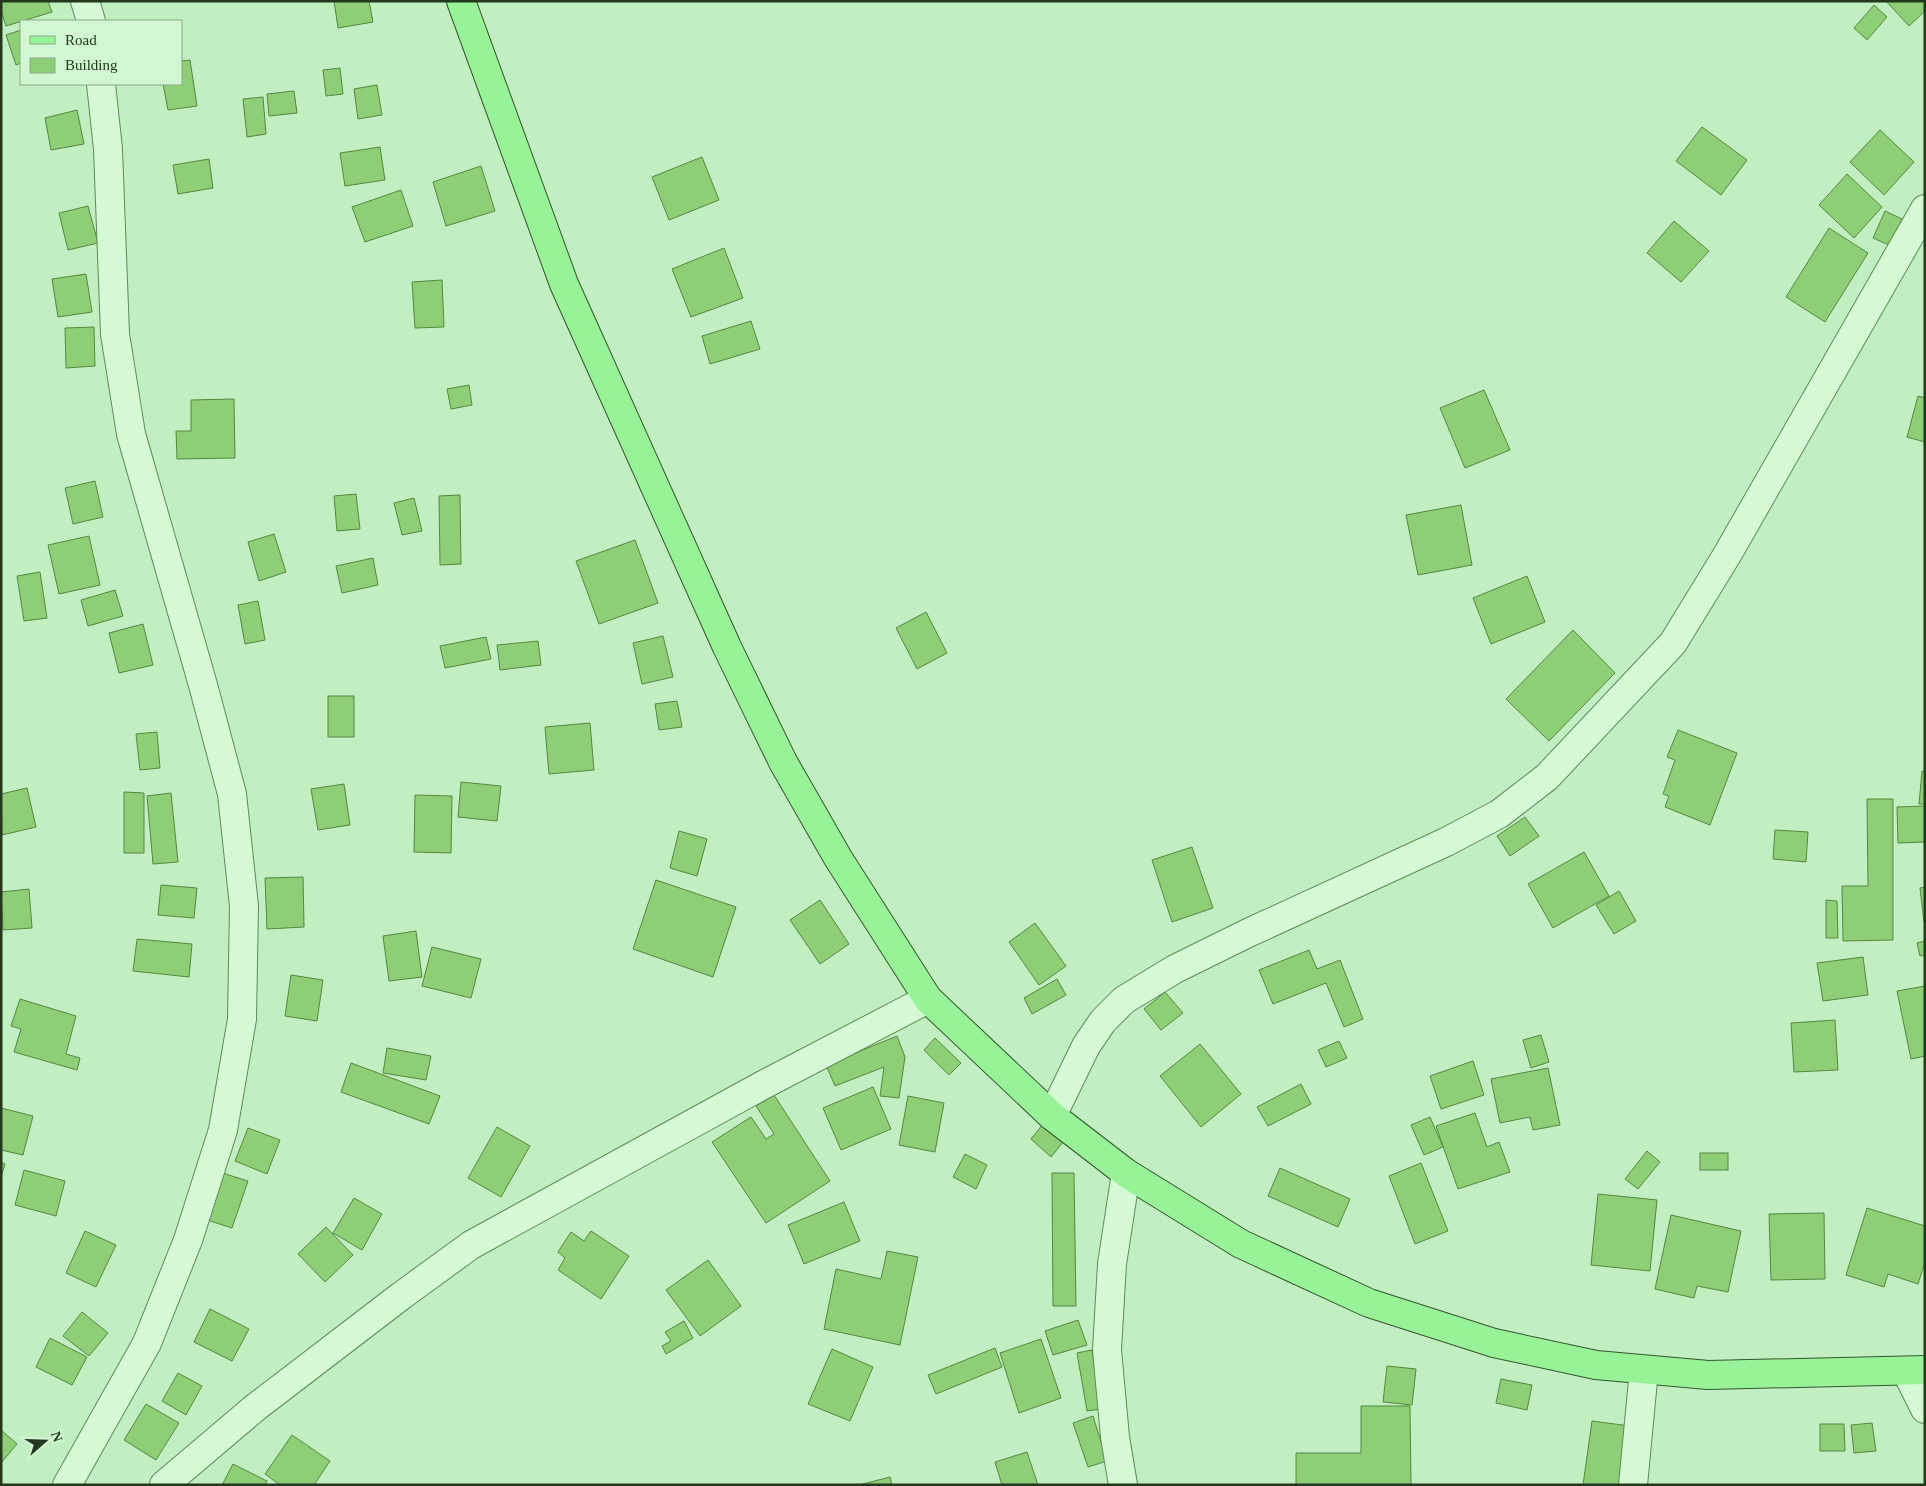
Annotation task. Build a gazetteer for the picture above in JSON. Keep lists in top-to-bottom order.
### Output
{
  "legend": ["Road", "Building"],
  "north": "right"
}
